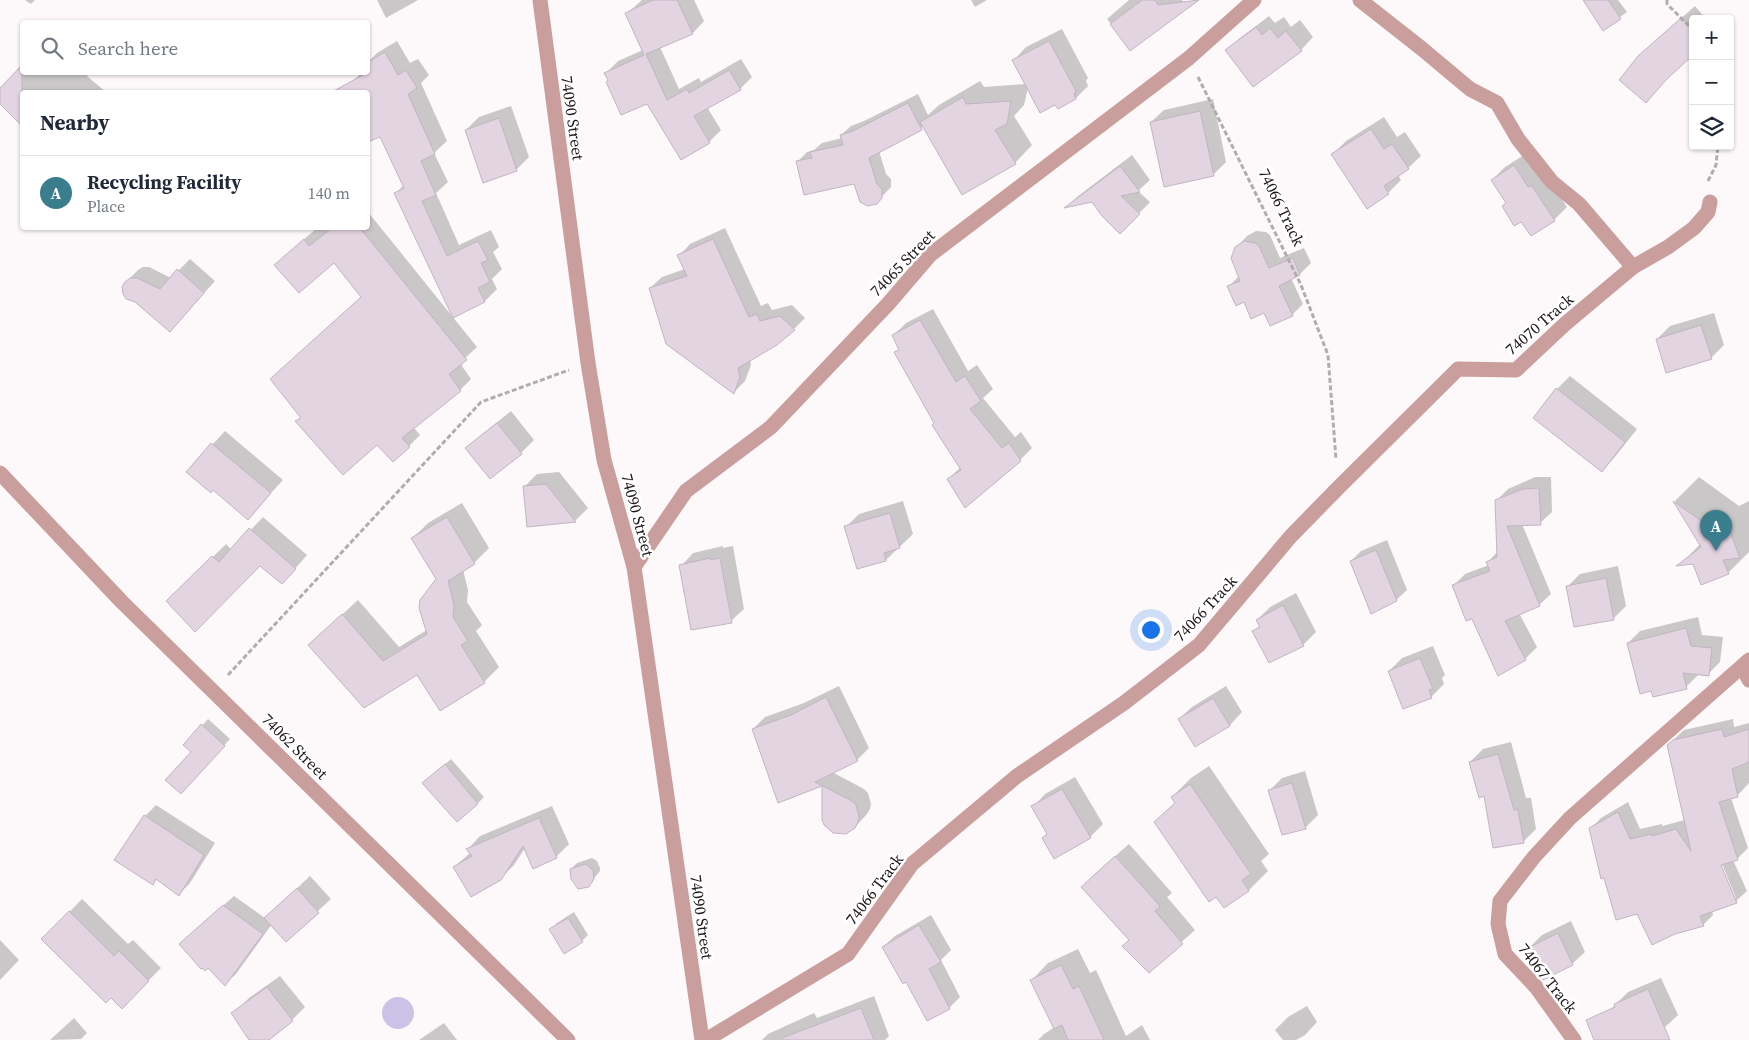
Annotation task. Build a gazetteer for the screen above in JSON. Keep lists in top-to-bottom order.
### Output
{
  "streets": {
    "street": [
      "74090 Street",
      "74066 Track",
      "74065 Street",
      "74070 Track",
      "74062 Street",
      "74067 Track"
    ]
  },
  "crossings": [
    ["74090 Street", "74065 Street"],
    ["74066 Track", "74065 Street"],
    ["74066 Track", "74070 Track"]
  ],
  "page": {
    "map_buttons": ["+", "−"],
    "search": "Search here",
    "heading": "Nearby",
    "list": [
      {
        "mark": "A",
        "name": "Recycling Facility",
        "note": "Place",
        "value": "140 m"
      }
    ],
    "pins": "A"
  }
}
